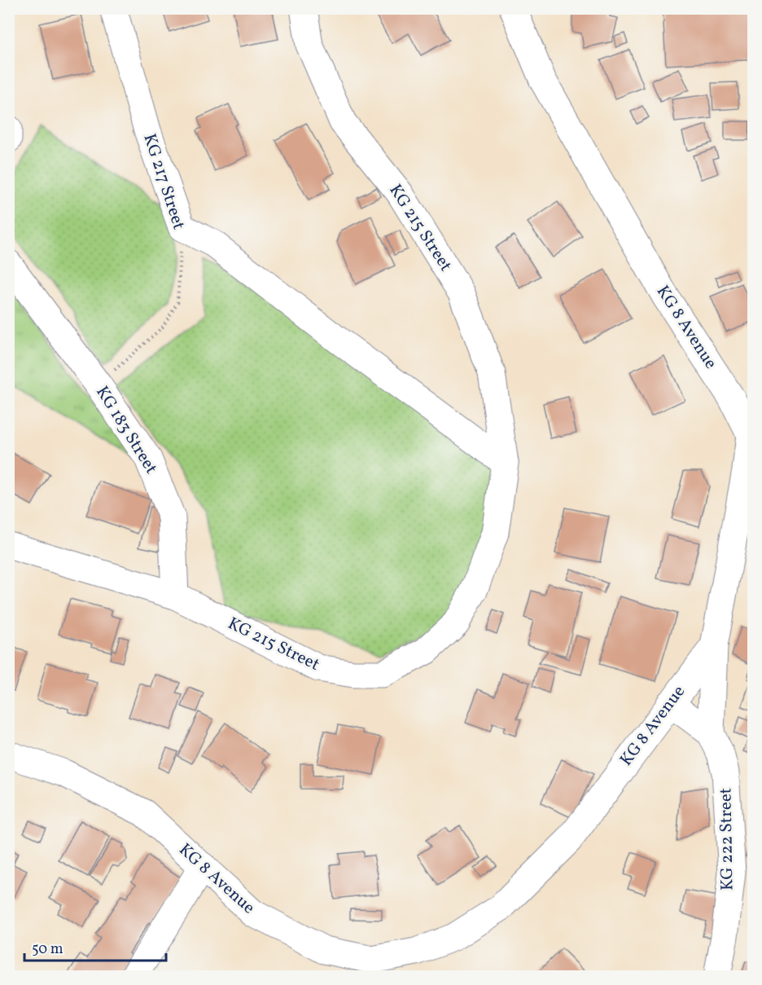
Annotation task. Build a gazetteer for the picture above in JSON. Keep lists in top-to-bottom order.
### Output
{
  "streets": {
    "street": [
      "KG 217 Street",
      "KG 215 Street",
      "KG 8 Avenue",
      "KG 183 Street",
      "KG 222 Street"
    ]
  },
  "crossings": [
    ["KG 217 Street", "KG 183 Street"],
    ["KG 215 Street", "KG 183 Street"],
    ["KG 8 Avenue", "KG 222 Street"]
  ],
  "scale_bar": "50 m"
}
